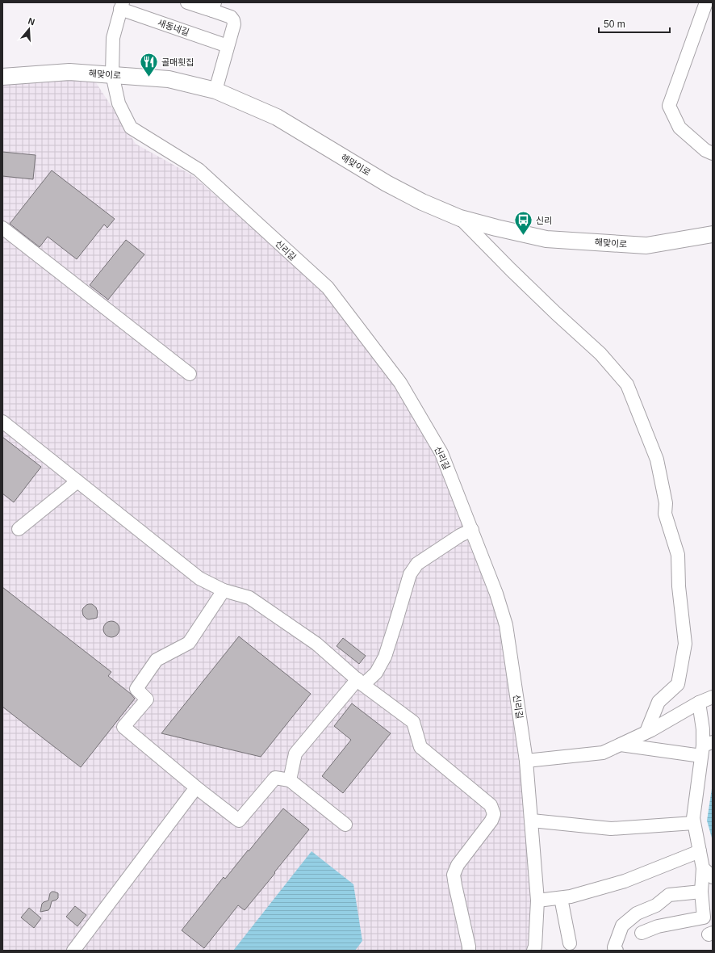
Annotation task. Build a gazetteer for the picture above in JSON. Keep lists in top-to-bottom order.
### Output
{
  "streets": {
    "main road": ["해맞이로"],
    "street": ["새동네길", "신리길"]
  },
  "crossings": [
    ["새동네길", "해맞이로"],
    ["새동네길", "신리길"],
    ["해맞이로", "신리길"]
  ],
  "places": {
    "restaurant": ["골매횟집"],
    "bus stop": ["신리"]
  },
  "scale_bar": "50 m",
  "north": "top"
}
